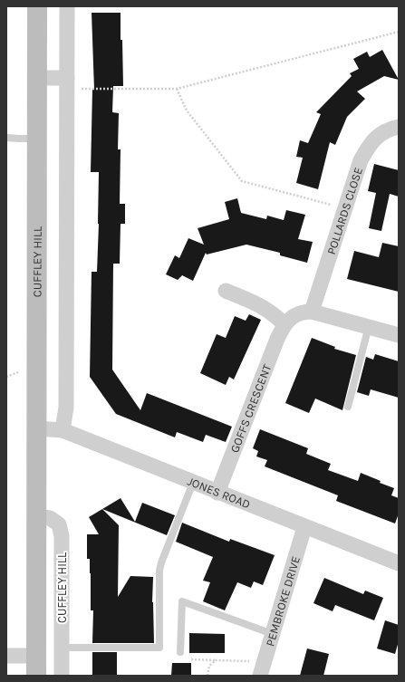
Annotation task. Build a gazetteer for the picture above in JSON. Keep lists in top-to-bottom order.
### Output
{
  "streets": {
    "main road": ["CUFFLEY HILL"],
    "street": [
      "POLLARDS CLOSE",
      "GOFFS CRESCENT",
      "JONES ROAD",
      "PEMBROKE DRIVE"
    ]
  },
  "crossings": [
    ["POLLARDS CLOSE", "GOFFS CRESCENT"],
    ["CUFFLEY HILL", "JONES ROAD"],
    ["GOFFS CRESCENT", "JONES ROAD"],
    ["JONES ROAD", "PEMBROKE DRIVE"]
  ]
}
